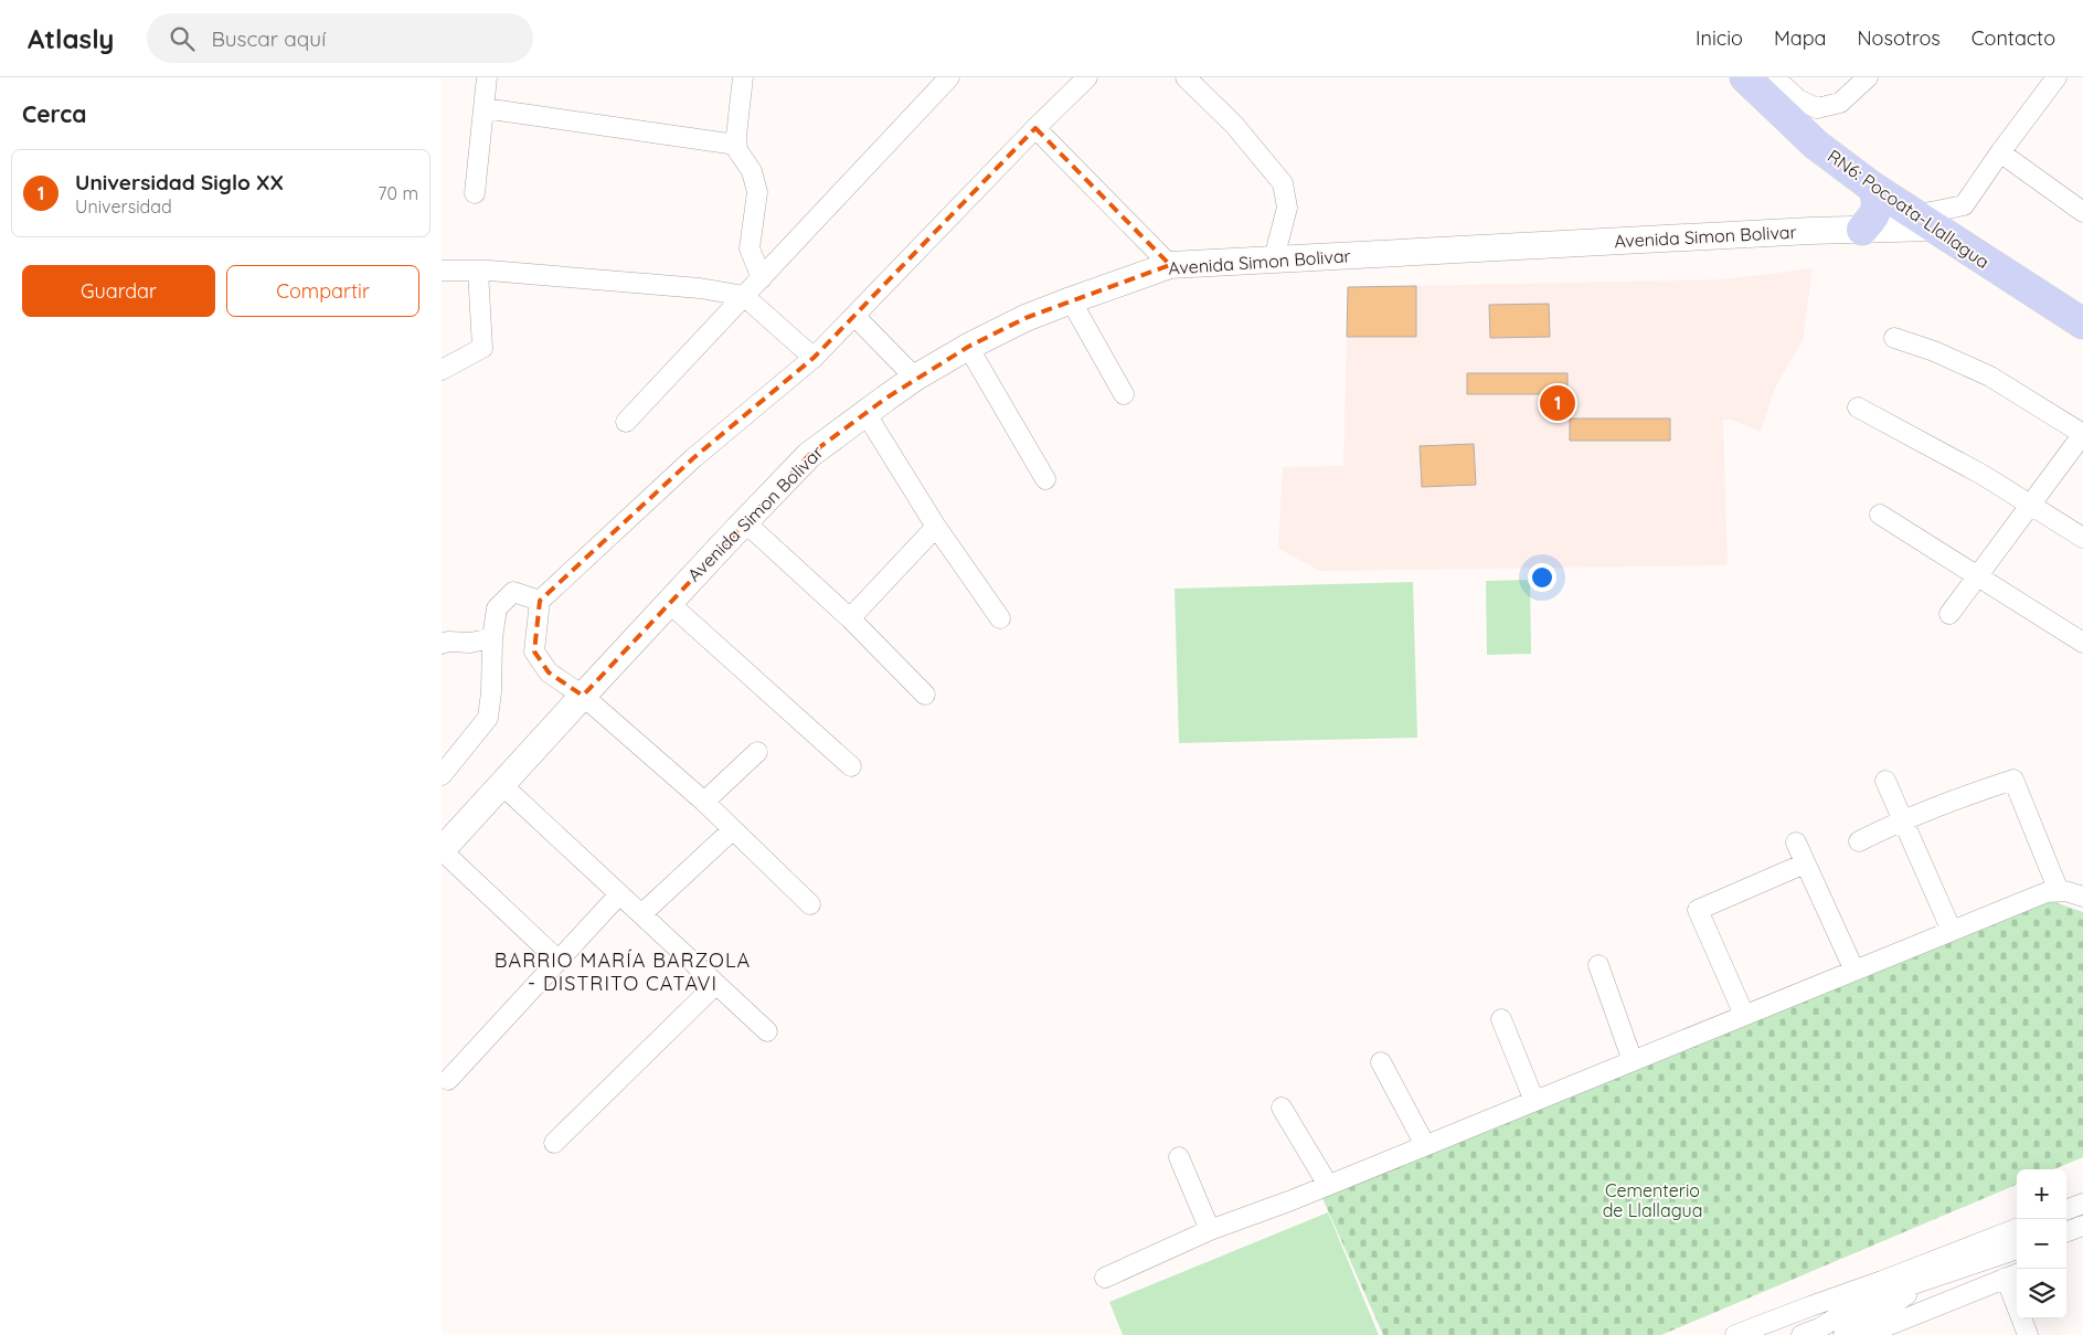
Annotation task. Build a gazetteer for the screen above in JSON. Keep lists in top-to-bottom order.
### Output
{
  "streets": {
    "highway": ["RN6: Pocoata-Llallagua"],
    "main road": ["Avenida Simon Bolivar"]
  },
  "crossings": [
    ["RN6: Pocoata-Llallagua", "Avenida Simon Bolivar"]
  ],
  "districts": ["BARRIO MARÍA BARZOLA - DISTRITO CATAVI"],
  "parks": ["Cementerio de Llallagua"],
  "page": {
    "header": "Atlasly",
    "search": "Buscar aquí",
    "nav": [
      "Inicio",
      "Mapa",
      "Nosotros",
      "Contacto"
    ],
    "heading": "Cerca",
    "list": [
      {
        "mark": "1",
        "name": "Universidad Siglo XX",
        "note": "Universidad",
        "value": "70 m"
      }
    ],
    "buttons": ["Guardar", "Compartir"],
    "pins": "1",
    "map_buttons": ["+", "−"]
  }
}
